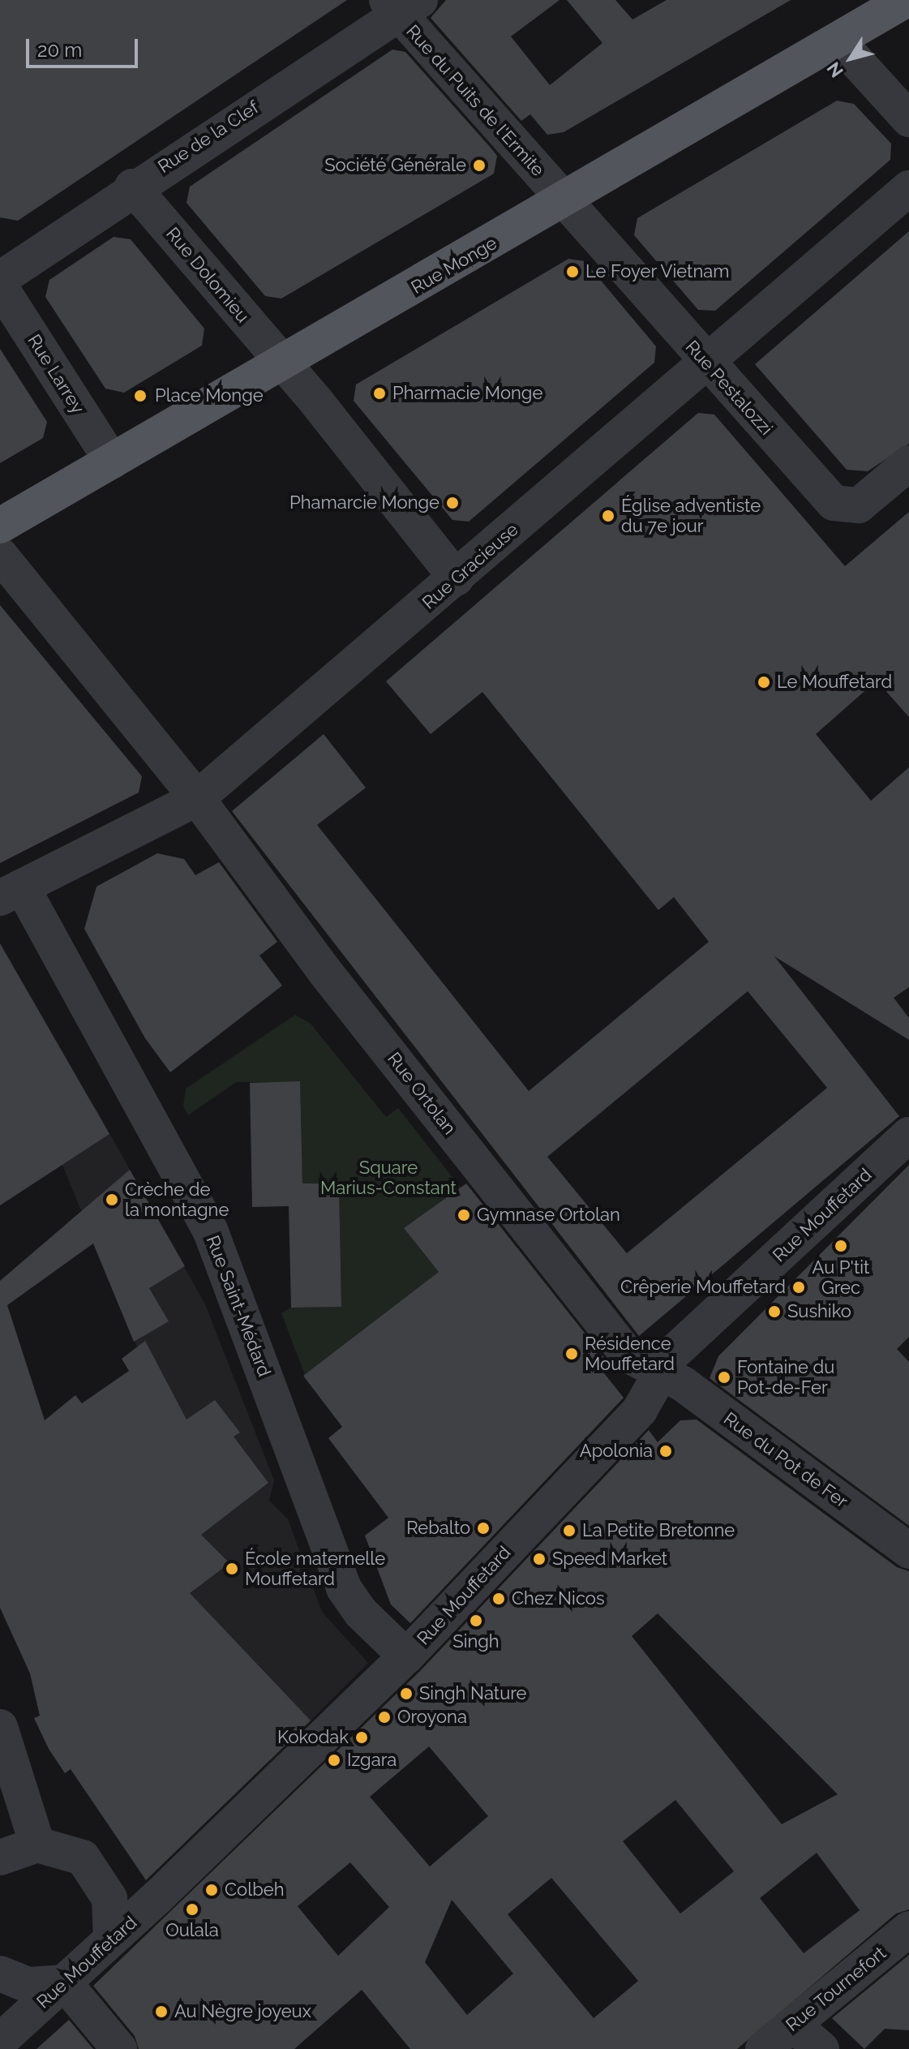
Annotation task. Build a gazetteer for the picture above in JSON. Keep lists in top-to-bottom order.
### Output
{
  "streets": {
    "main road": ["Rue Monge"],
    "street": [
      "Rue du Puits de l'Ermite",
      "Rue de la Clef",
      "Rue Dolomieu",
      "Rue Larrey",
      "Rue Pestalozzi",
      "Rue Gracieuse",
      "Rue Ortolan",
      "Rue Mouffetard",
      "Rue Saint-Médard",
      "Rue du Pot de Fer",
      "Rue Tournefort"
    ]
  },
  "crossings": [
    ["Rue du Puits de l'Ermite", "Rue de la Clef"],
    ["Rue du Puits de l'Ermite", "Rue Monge"],
    ["Rue du Puits de l'Ermite", "Rue Pestalozzi"],
    ["Rue de la Clef", "Rue Dolomieu"],
    ["Rue Monge", "Rue Dolomieu"],
    ["Rue Monge", "Rue Larrey"],
    ["Rue Monge", "Rue Pestalozzi"],
    ["Rue Pestalozzi", "Rue Gracieuse"],
    ["Rue Gracieuse", "Rue Ortolan"],
    ["Rue Gracieuse", "Rue Saint-Médard"],
    ["Rue Ortolan", "Rue Mouffetard"],
    ["Rue Ortolan", "Rue du Pot de Fer"],
    ["Rue Mouffetard", "Rue Saint-Médard"],
    ["Rue Mouffetard", "Rue du Pot de Fer"]
  ],
  "parks": ["Square Marius-Constant"],
  "places": [
    "Société Générale",
    "Le Foyer Vietnam",
    "Pharmacie Monge",
    "Place Monge",
    "Phamarcie Monge",
    "Église adventiste du 7e jour",
    "Le Mouffetard",
    "Crèche de la montagne",
    "Gymnase Ortolan",
    "Au P'tit Grec",
    "Crêperie Mouffetard",
    "Sushiko",
    "Résidence Mouffetard",
    "Fontaine du Pot-de-Fer",
    "Apolonia",
    "Rebalto",
    "La Petite Bretonne",
    "Speed Market",
    "École maternelle Mouffetard",
    "Chez Nicos",
    "Singh",
    "Singh Nature",
    "Oroyona",
    "Kokodak",
    "Izgara",
    "Colbeh",
    "Oulala",
    "Au Nègre joyeux"
  ],
  "scale_bar": "20 m",
  "north": "bottom left"
}
